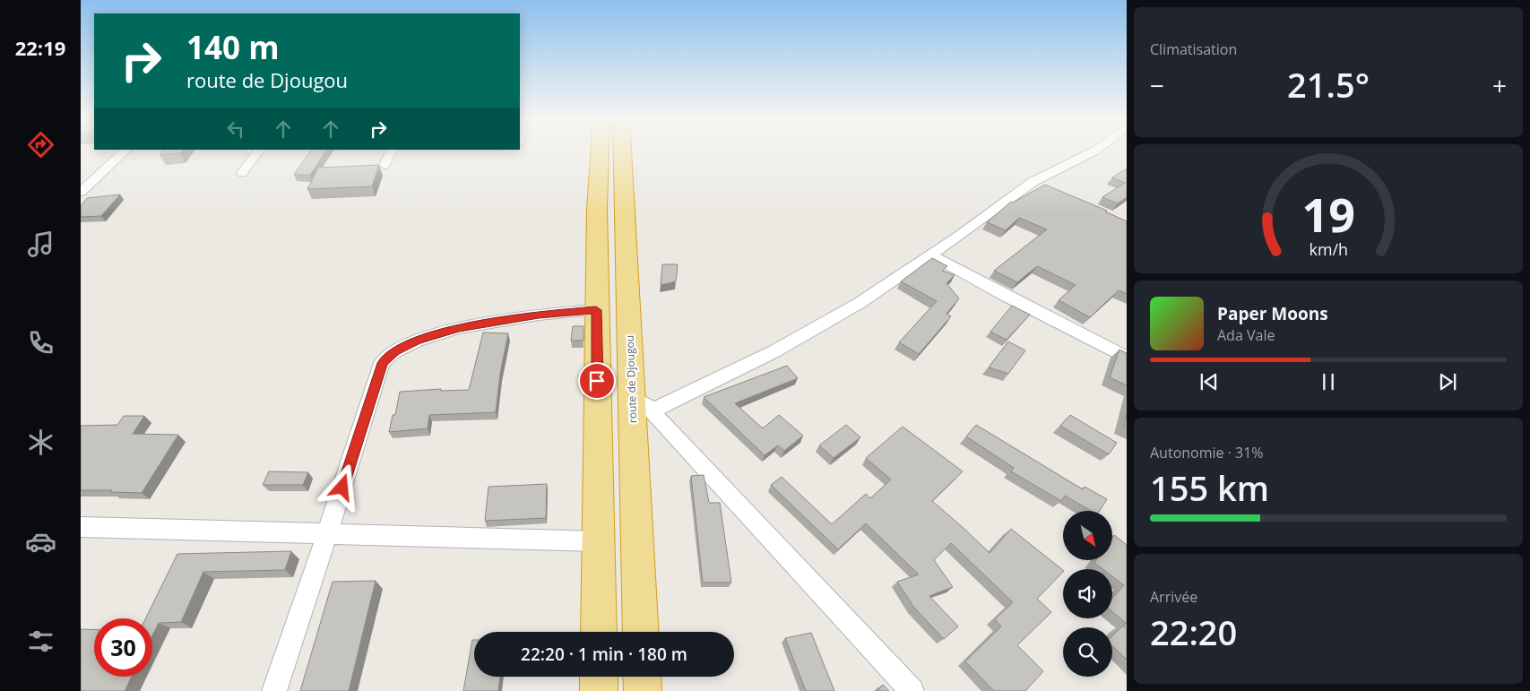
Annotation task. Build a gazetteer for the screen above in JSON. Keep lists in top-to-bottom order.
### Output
{
  "streets": {
    "highway": ["route de Djougou"]
  },
  "north": "bottom right",
  "page": {
    "tabs": "22:19",
    "tile": [
      "Climatisation",
      ["Autonomie · 31%", "155 km"],
      ["Arrivée", "22:20"]
    ],
    "turn": ["140 m", "route de Djougou"],
    "heat": ["−", "21.5°", "+"],
    "song": ["Paper Moons", "Ada Vale"],
    "limit": "30",
    "trip": "22:20 · 1 min · 180 m",
    "gauge": ["19", "km/h"]
  }
}
